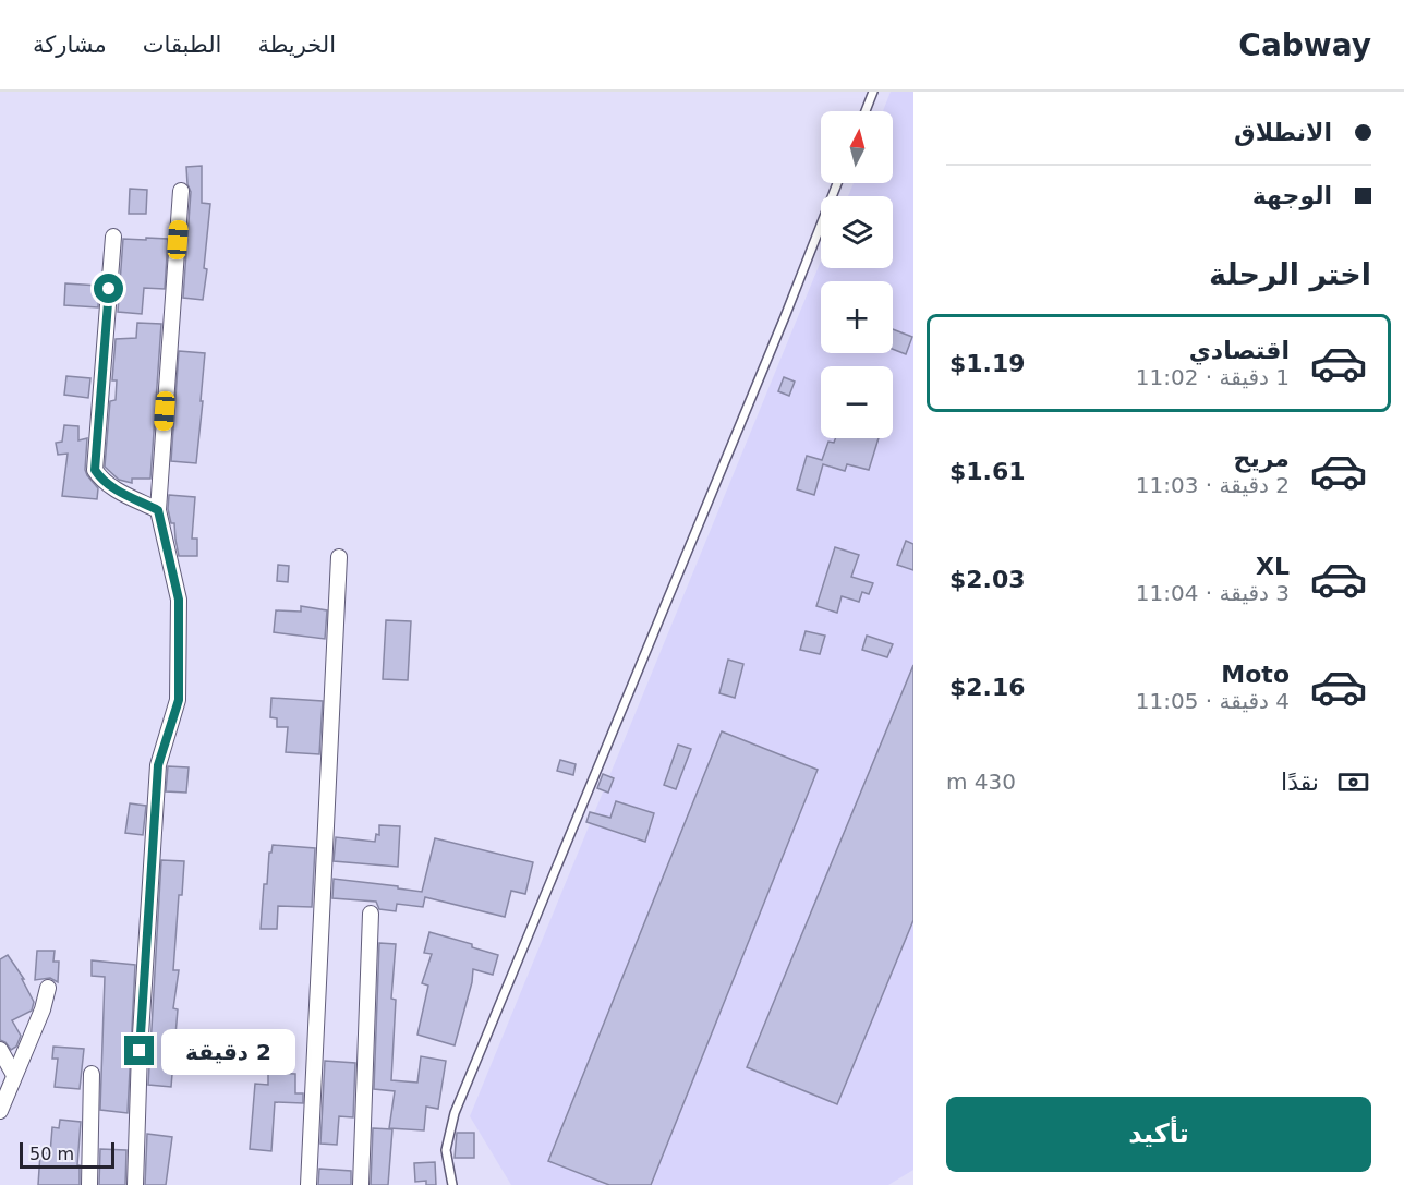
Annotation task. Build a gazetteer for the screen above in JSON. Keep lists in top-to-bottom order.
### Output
{
  "scale_bar": "50 m",
  "north": "top",
  "page": {
    "header": "Cabway",
    "nav": ["الخريطة", "الطبقات", "مشاركة"],
    "banner": ["الانطلاق", "الوجهة"],
    "map_buttons": ["+", "−"],
    "heading": "اختر الرحلة",
    "list": [
      {
        "name": "اقتصادي",
        "note": "1 دقيقة · 11:02",
        "value": "$1.19"
      },
      {
        "name": "مريح",
        "note": "2 دقيقة · 11:03",
        "value": "$1.61"
      },
      {
        "name": "XL",
        "note": "3 دقيقة · 11:04",
        "value": "$2.03"
      },
      {
        "name": "Moto",
        "note": "4 دقيقة · 11:05",
        "value": "$2.16"
      }
    ],
    "pay": ["نقدًا", "430 m"],
    "bubble": "2 دقيقة",
    "buttons": "تأكيد",
    "scale": "50 m"
  }
}
